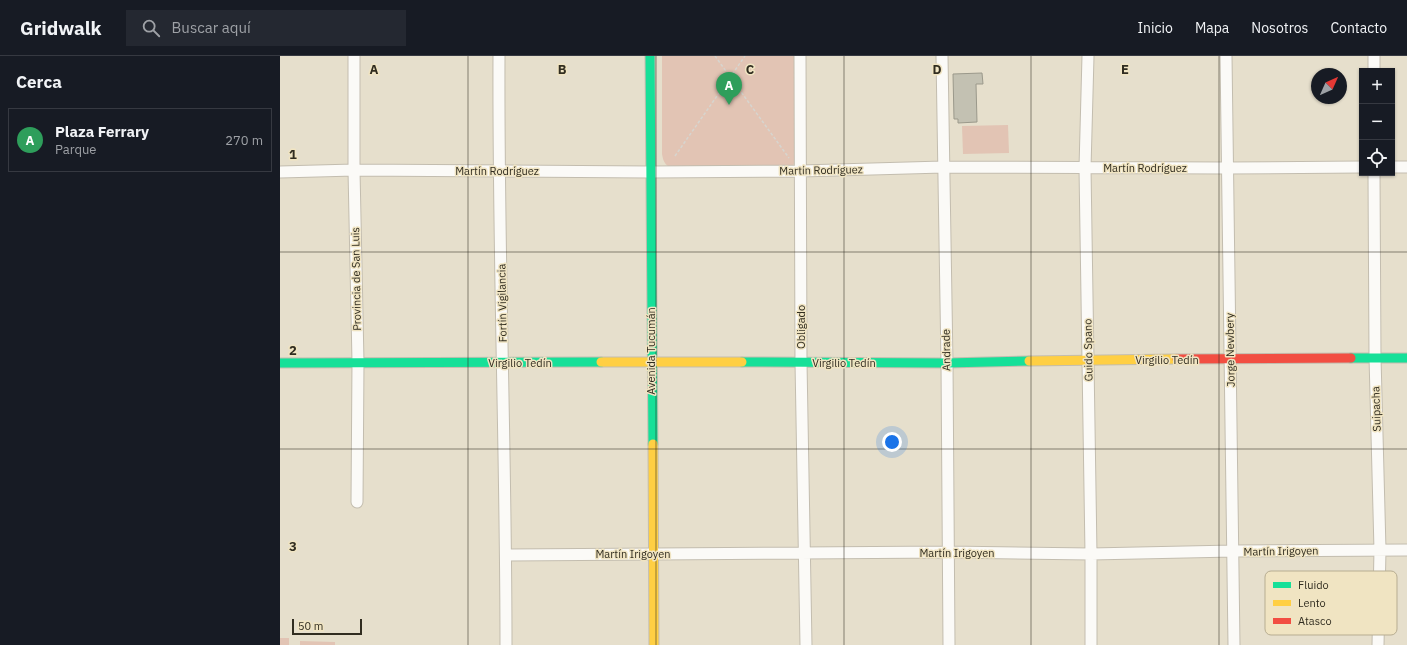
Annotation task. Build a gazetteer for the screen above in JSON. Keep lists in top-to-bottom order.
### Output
{
  "streets": {
    "street": [
      "Martín Rodríguez",
      "Provincia de San Luis",
      "Fortín Vigilancia",
      "Obligado",
      "Andrade",
      "Guido Spano",
      "Jorge Newbery",
      "Avenida Tucumán",
      "Virgilio Tedín",
      "Suipacha",
      "Martín Irigoyen"
    ]
  },
  "crossings": [
    ["Martín Rodríguez", "Provincia de San Luis"],
    ["Martín Rodríguez", "Fortín Vigilancia"],
    ["Martín Rodríguez", "Obligado"],
    ["Martín Rodríguez", "Andrade"],
    ["Martín Rodríguez", "Guido Spano"],
    ["Martín Rodríguez", "Jorge Newbery"],
    ["Martín Rodríguez", "Avenida Tucumán"],
    ["Provincia de San Luis", "Virgilio Tedín"],
    ["Fortín Vigilancia", "Virgilio Tedín"],
    ["Fortín Vigilancia", "Martín Irigoyen"],
    ["Obligado", "Virgilio Tedín"],
    ["Obligado", "Martín Irigoyen"],
    ["Andrade", "Virgilio Tedín"],
    ["Andrade", "Martín Irigoyen"],
    ["Guido Spano", "Virgilio Tedín"],
    ["Guido Spano", "Martín Irigoyen"],
    ["Jorge Newbery", "Virgilio Tedín"],
    ["Jorge Newbery", "Martín Irigoyen"],
    ["Avenida Tucumán", "Virgilio Tedín"],
    ["Avenida Tucumán", "Martín Irigoyen"],
    ["Virgilio Tedín", "Suipacha"],
    ["Suipacha", "Martín Irigoyen"]
  ],
  "legend": ["Fluido", "Lento", "Atasco"],
  "scale_bar": "50 m",
  "north": "top right",
  "page": {
    "header": "Gridwalk",
    "search": "Buscar aquí",
    "nav": [
      "Inicio",
      "Mapa",
      "Nosotros",
      "Contacto"
    ],
    "heading": "Cerca",
    "map_buttons": ["+", "−"],
    "pins": "A",
    "list": [
      {
        "mark": "A",
        "name": "Plaza Ferrary",
        "note": "Parque",
        "value": "270 m"
      }
    ],
    "scale": "50 m"
  },
  "grid": {
    "columns": [
      "A",
      "B",
      "C",
      "D",
      "E"
    ],
    "rows": ["1", "2", "3"]
  }
}
